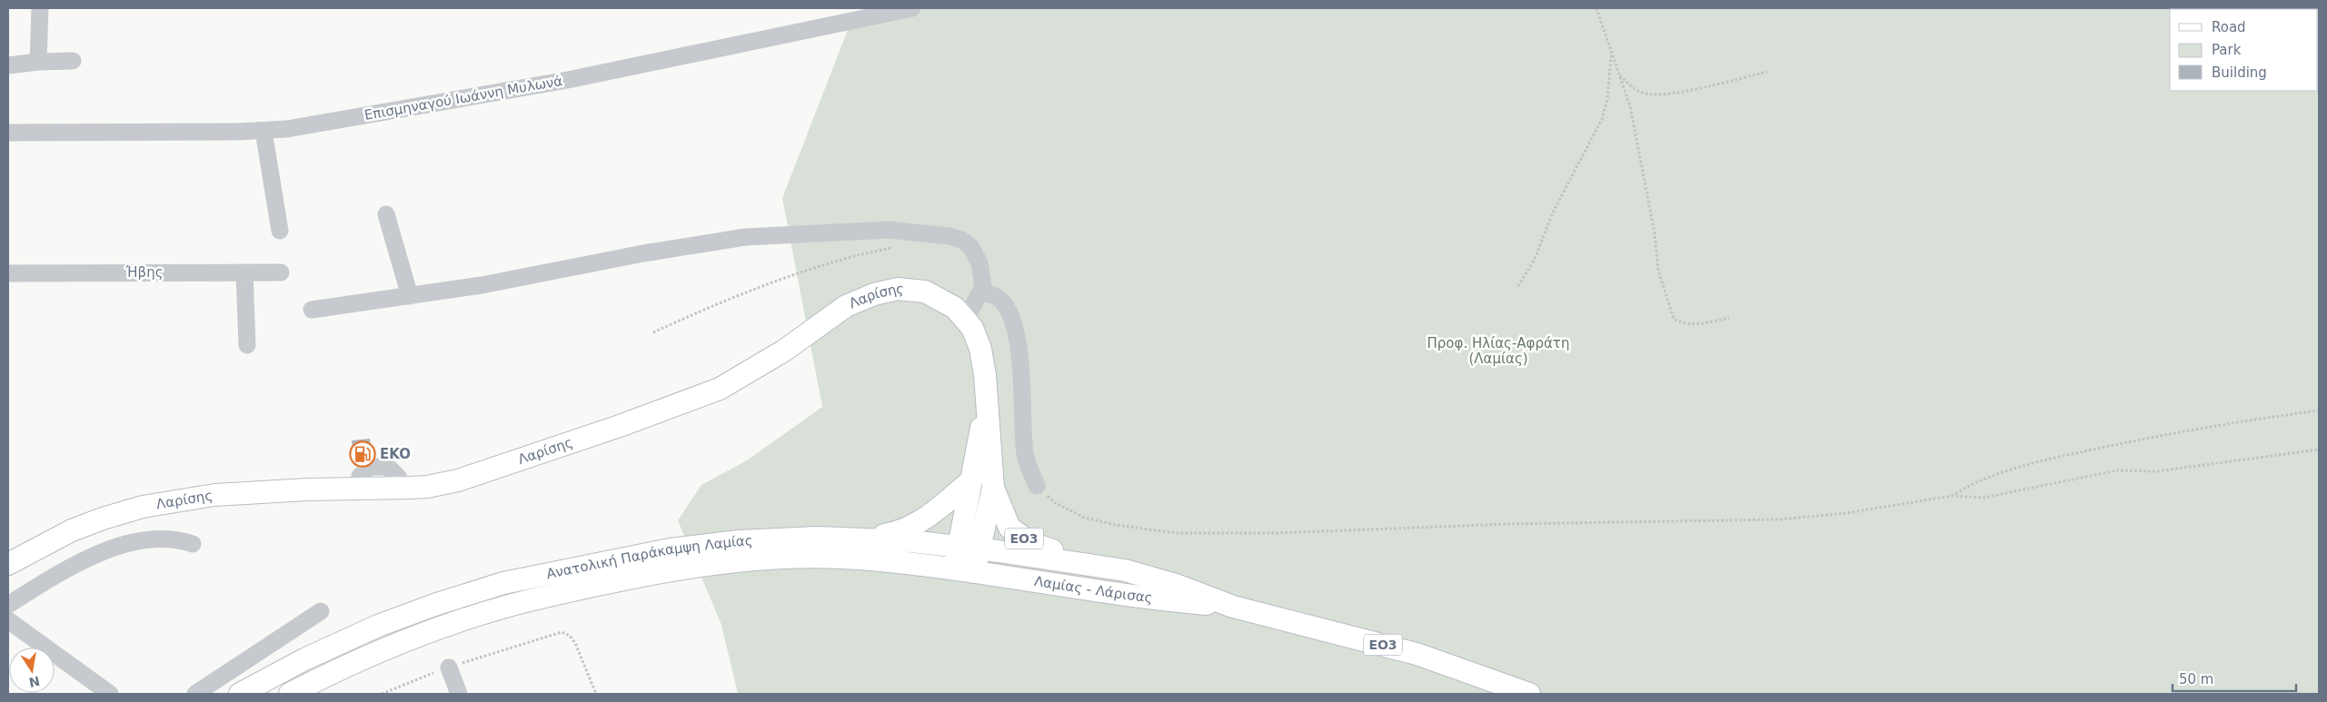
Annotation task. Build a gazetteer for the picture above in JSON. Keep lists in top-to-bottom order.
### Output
{
  "streets": {
    "main road": [
      "Λαρίσης",
      "ΕΟ3",
      "Ανατολική Παράκαμψη Λαμίας",
      "Λαμίας - Λάρισας"
    ],
    "street": ["Επισμηναγού Ιωάννη Μυλωνά", "Ήβης"]
  },
  "crossings": [
    ["Λαρίσης", "ΕΟ3"],
    ["Λαρίσης", "Ανατολική Παράκαμψη Λαμίας"],
    ["Λαρίσης", "Λαμίας - Λάρισας"],
    ["ΕΟ3", "Ανατολική Παράκαμψη Λαμίας"],
    ["ΕΟ3", "Λαμίας - Λάρισας"],
    ["Ανατολική Παράκαμψη Λαμίας", "Λαμίας - Λάρισας"]
  ],
  "parks": ["Προφ. Ηλίας-Αφράτη (Λαμίας)"],
  "places": {
    "fuel station": ["EKO"]
  },
  "legend": ["Road", "Park", "Building"],
  "scale_bar": "50 m",
  "north": "bottom"
}
